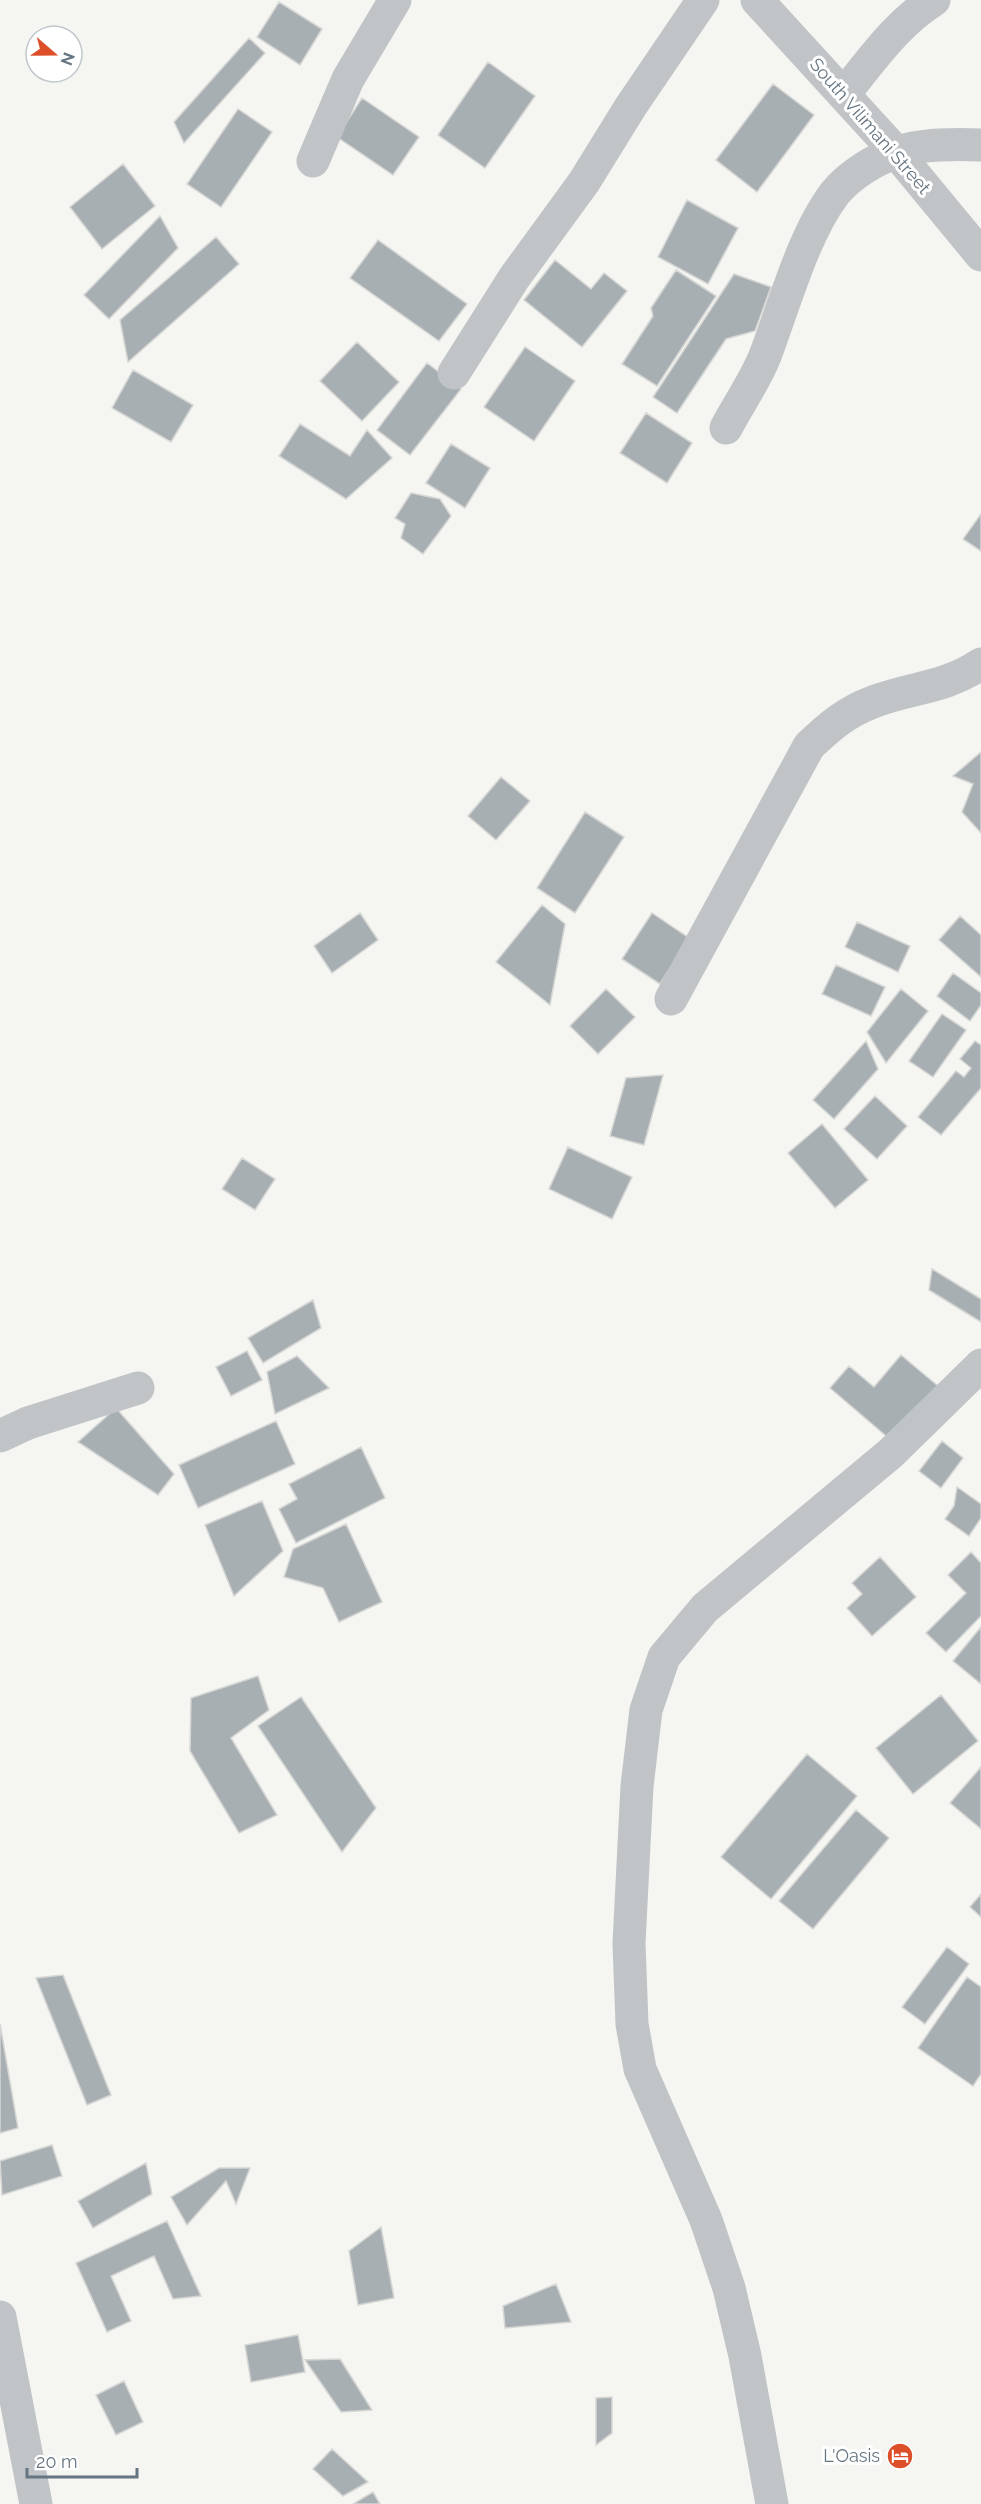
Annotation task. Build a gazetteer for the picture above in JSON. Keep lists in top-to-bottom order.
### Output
{
  "streets": {
    "street": ["South Vilimani Street"]
  },
  "places": {
    "hotel": ["L'Oasis"]
  },
  "scale_bar": "20 m",
  "north": "right"
}
